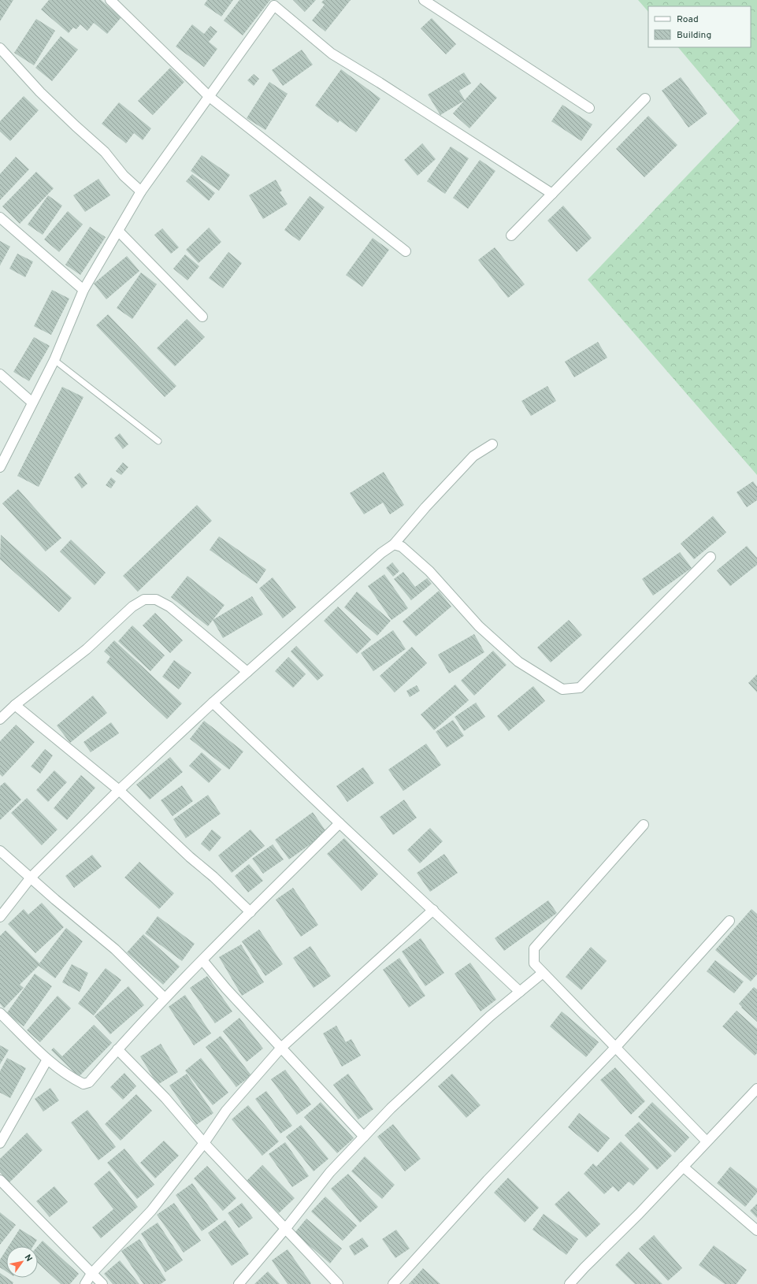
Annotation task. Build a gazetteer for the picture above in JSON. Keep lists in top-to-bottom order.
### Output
{
  "legend": ["Road", "Building"],
  "north": "top right"
}
